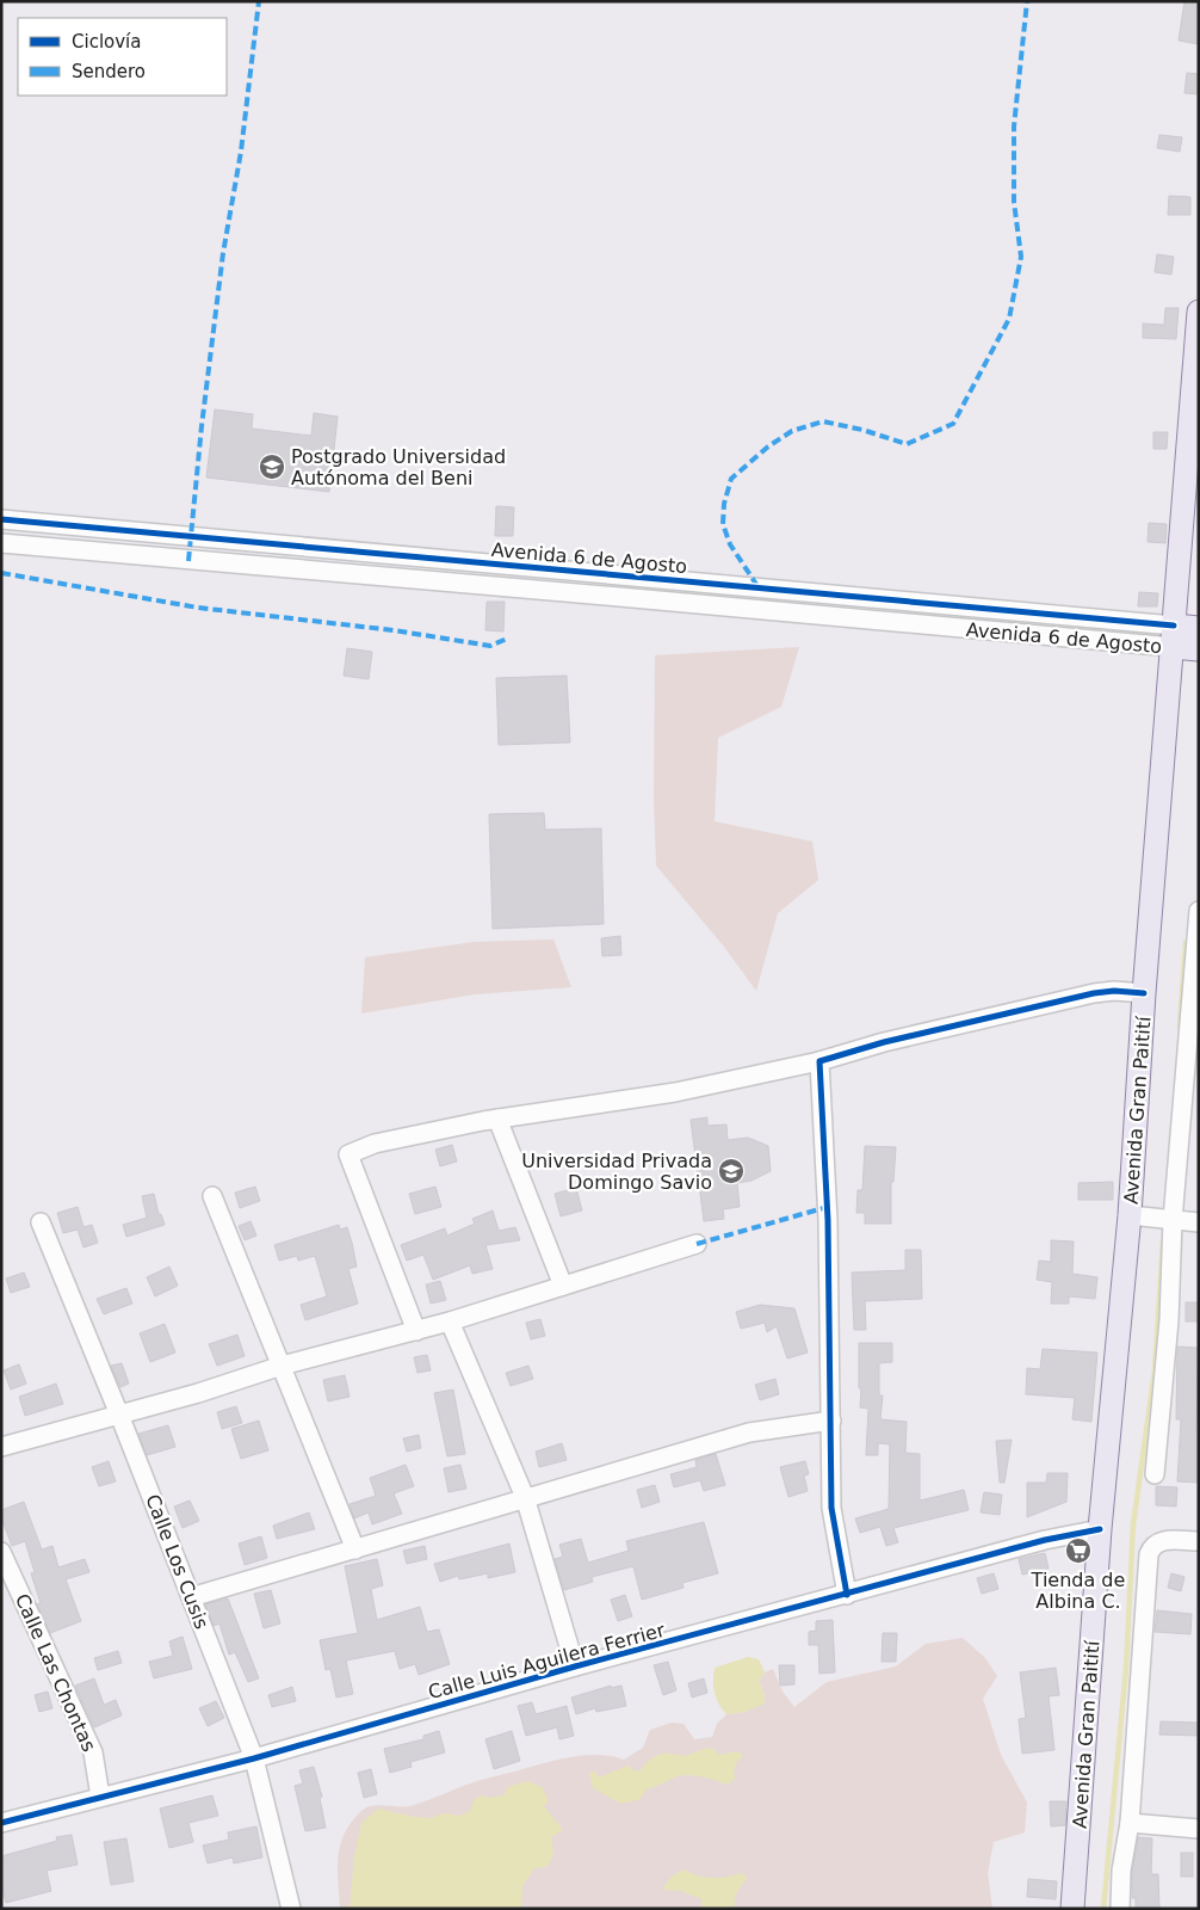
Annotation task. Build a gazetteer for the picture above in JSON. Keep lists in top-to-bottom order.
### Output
{
  "streets": {
    "main road": ["Avenida 6 de Agosto", "Avenida Gran Paitití"],
    "street": ["Calle Los Cusis", "Calle Luis Aguilera Ferrier", "Calle Las Chontas"]
  },
  "crossings": [
    ["Avenida 6 de Agosto", "Avenida Gran Paitití"],
    ["Avenida Gran Paitití", "Calle Luis Aguilera Ferrier"],
    ["Calle Los Cusis", "Calle Luis Aguilera Ferrier"],
    ["Calle Luis Aguilera Ferrier", "Calle Las Chontas"]
  ],
  "places": {
    "school or university": ["Postgrado Universidad Autónoma del Beni", "Universidad Privada Domingo Savio"],
    "supermarket": ["Tienda de Albina C."]
  },
  "legend": ["Ciclovía", "Sendero"]
}
